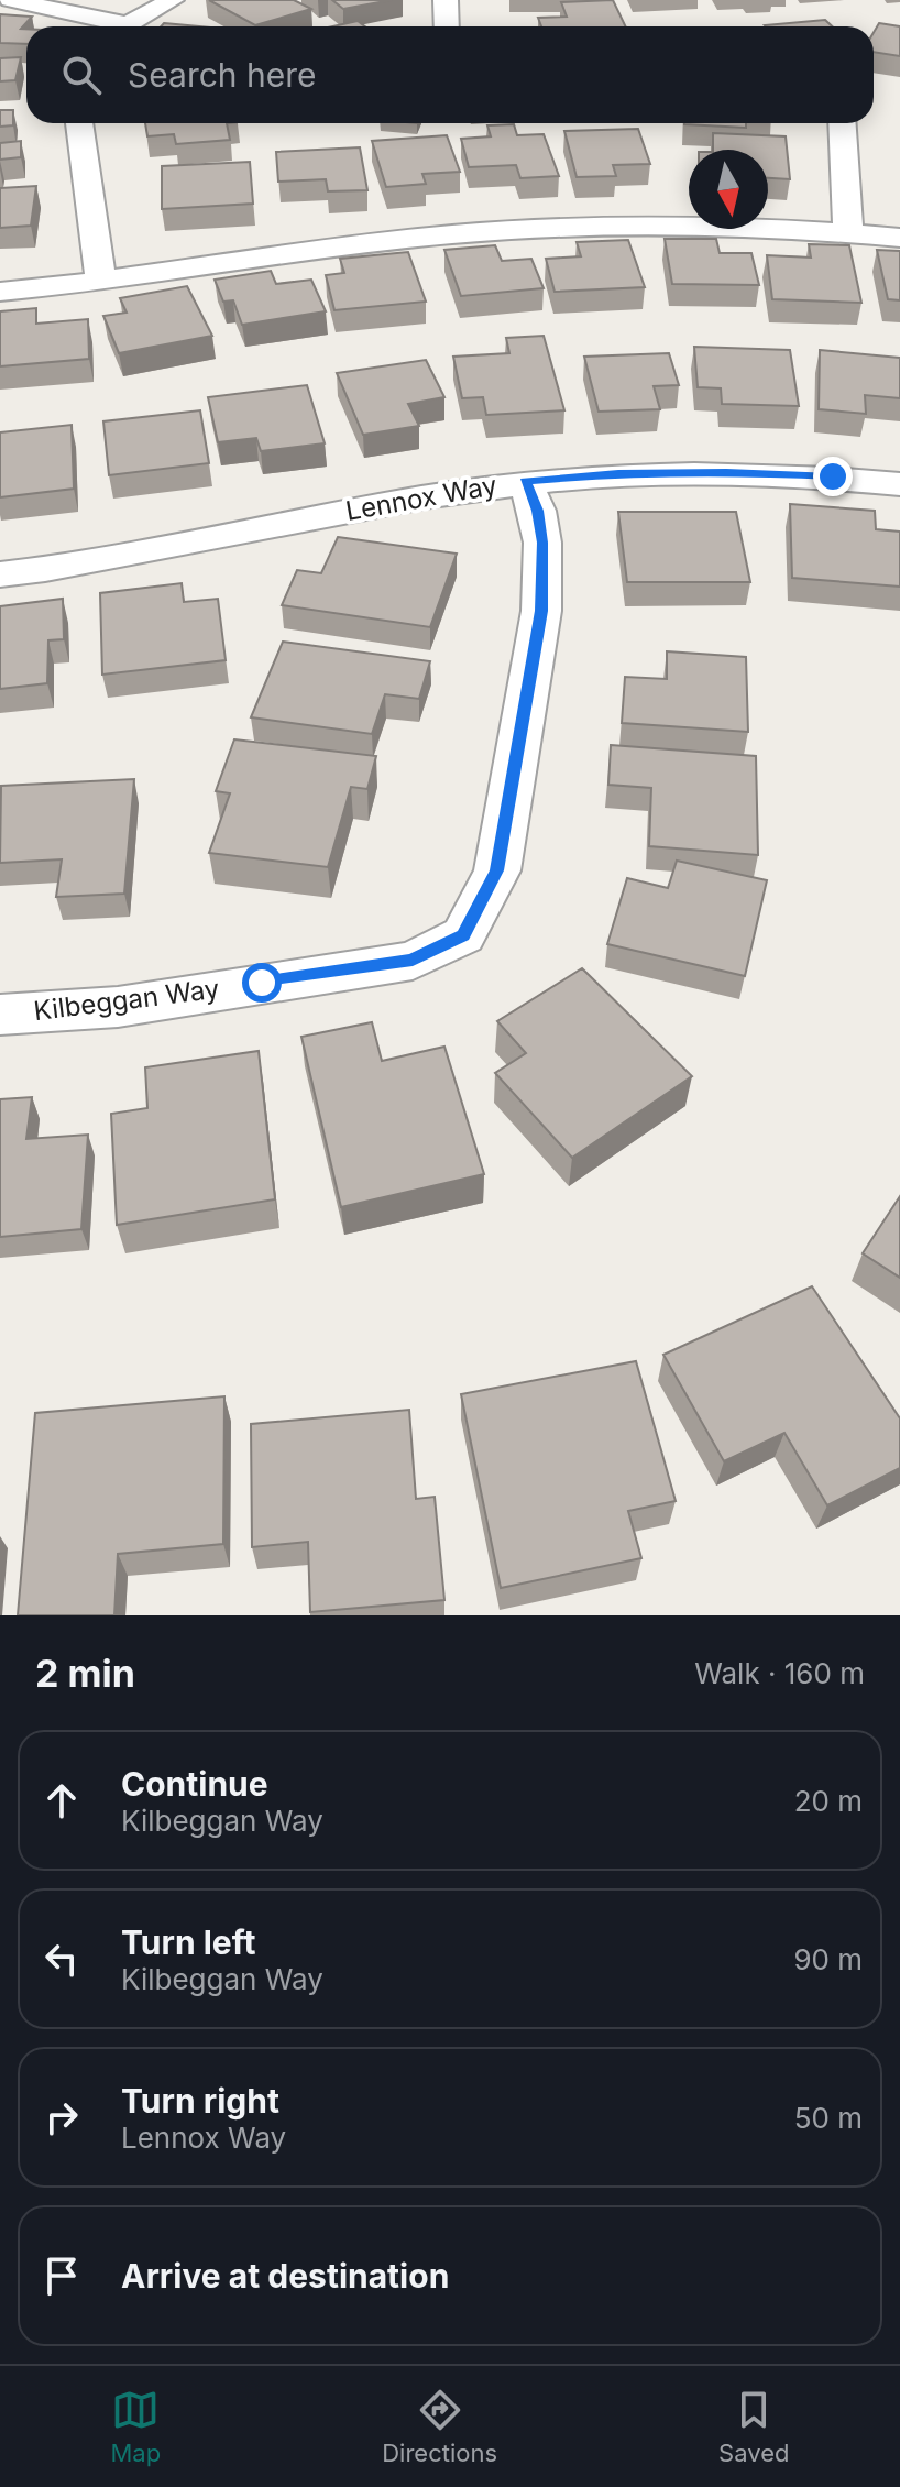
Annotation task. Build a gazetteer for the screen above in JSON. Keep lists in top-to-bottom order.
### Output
{
  "streets": {
    "street": ["Lennox Way", "Kilbeggan Way"]
  },
  "crossings": [
    ["Lennox Way", "Kilbeggan Way"]
  ],
  "north": "bottom",
  "page": {
    "search": "Search here",
    "heading": ["2 min", "Walk · 160 m"],
    "list": [
      ["Continue", "Kilbeggan Way", "20 m"],
      ["Turn left", "Kilbeggan Way", "90 m"],
      ["Turn right", "Lennox Way", "50 m"],
      "Arrive at destination"
    ],
    "nav": ["Map", "Directions", "Saved"]
  }
}
